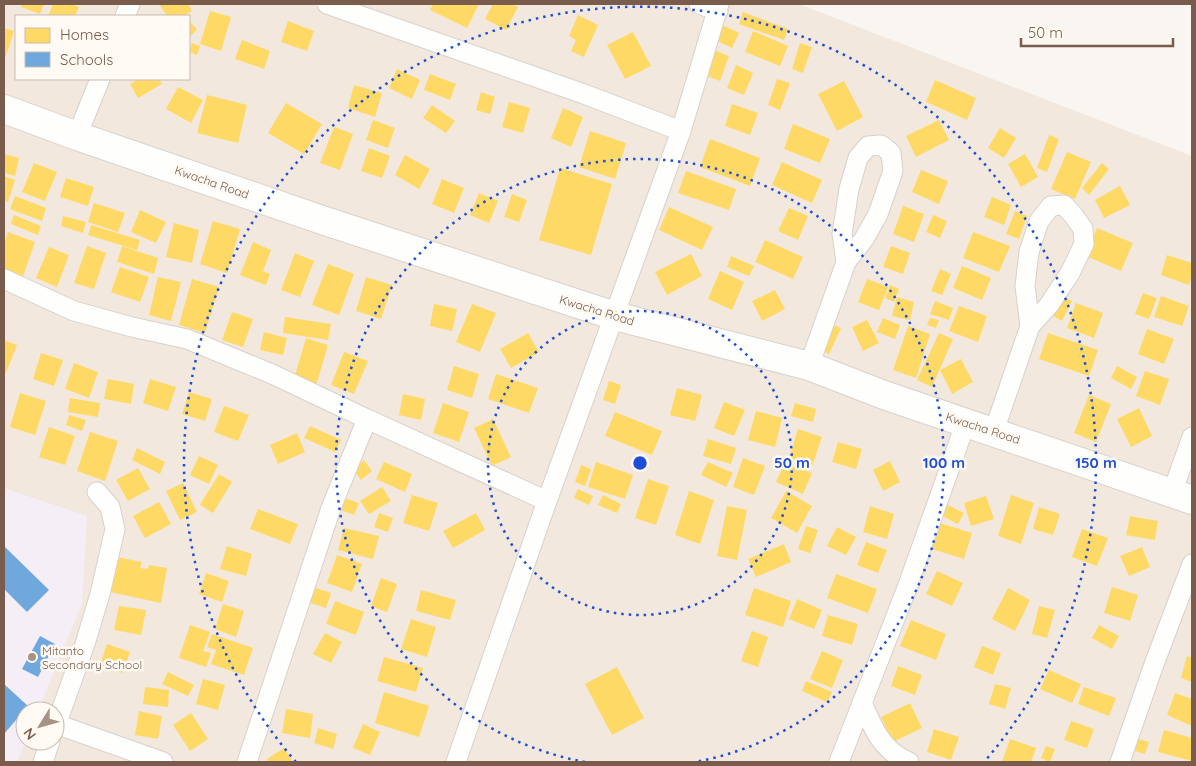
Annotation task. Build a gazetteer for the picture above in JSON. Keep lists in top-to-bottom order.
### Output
{
  "streets": {
    "main road": ["Kwacha Road"]
  },
  "places": ["Mitanto Secondary School"],
  "legend": ["Homes", "Schools"],
  "scale_bar": "50 m",
  "north": "bottom left",
  "rings": ["50 m", "100 m", "150 m"]
}
